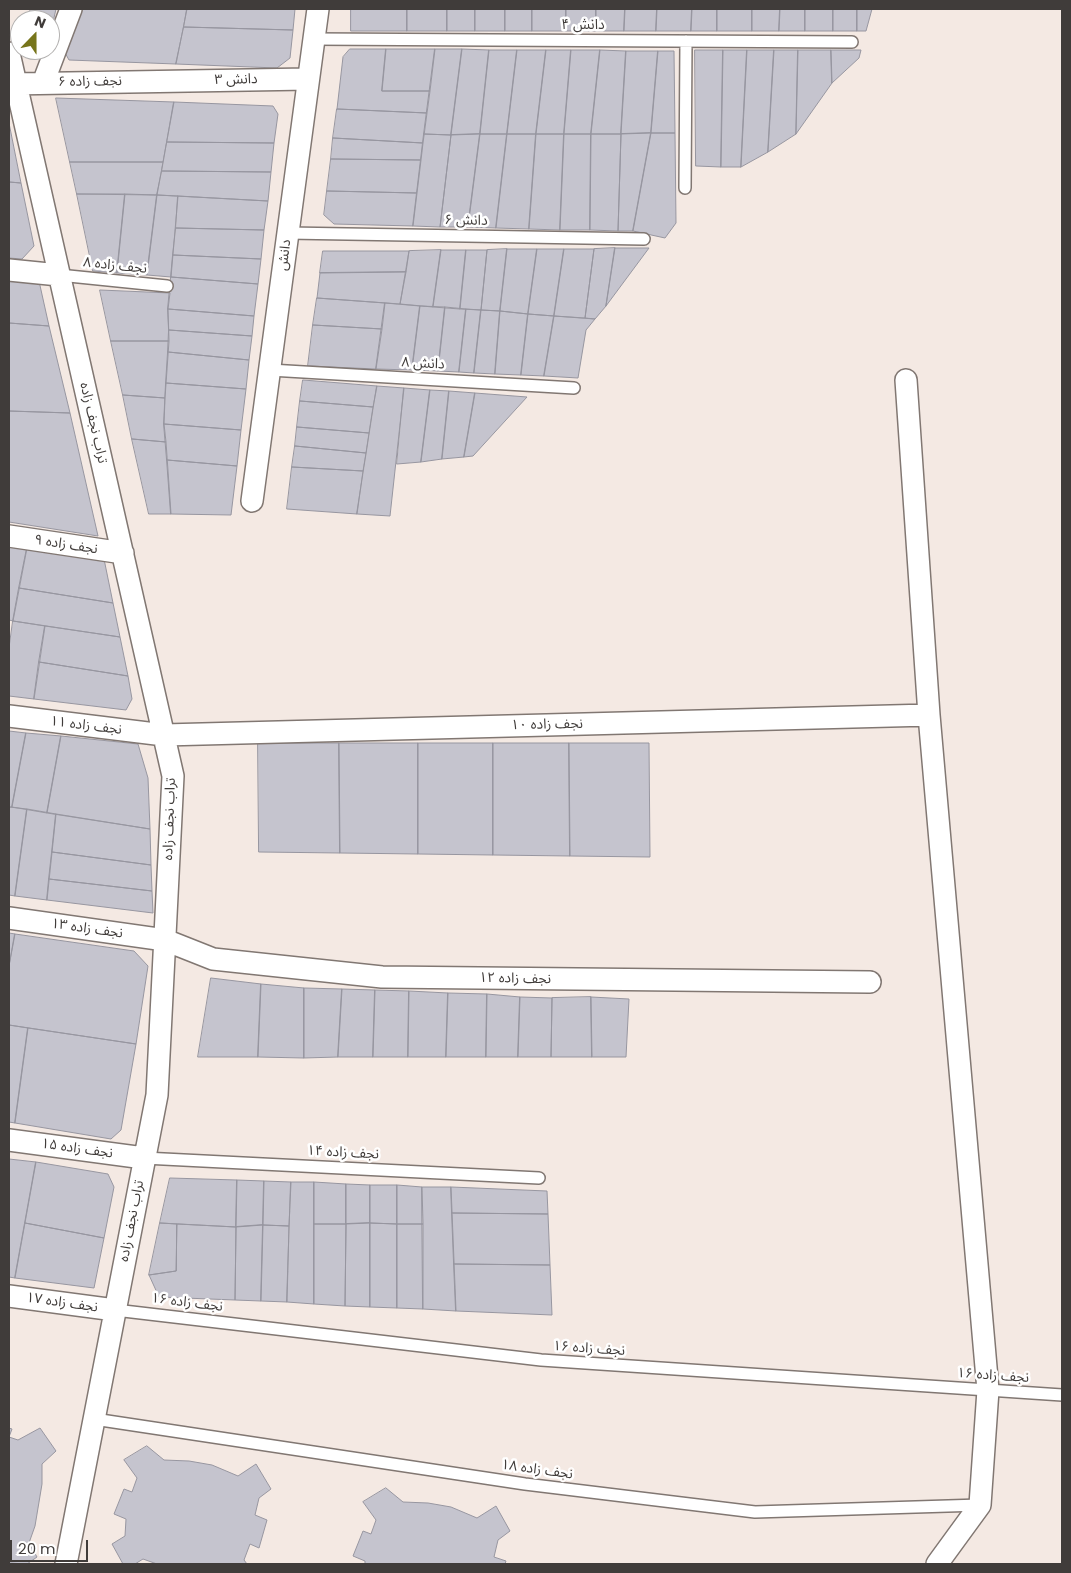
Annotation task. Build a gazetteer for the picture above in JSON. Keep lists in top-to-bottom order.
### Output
{
  "streets": {
    "street": [
      "دانش ۳",
      "نجف زاده ۶",
      "دانش",
      "تراب نجف زاده",
      "نجف زاده ۹",
      "نجف زاده ۱۰",
      "نجف زاده ۱۱",
      "نجف زاده ۱۳",
      "نجف زاده ۱۲",
      "نجف زاده ۱۵",
      "نجف زاده ۱۷"
    ],
    "lane": [
      "دانش ۴",
      "دانش ۶",
      "نجف زاده ۸",
      "دانش ۸",
      "نجف زاده ۱۴",
      "نجف زاده ۱۶",
      "نجف زاده ۱۸"
    ]
  },
  "crossings": [
    ["دانش ۴", "دانش"],
    ["دانش ۳", "نجف زاده ۶"],
    ["دانش ۳", "دانش"],
    ["نجف زاده ۶", "تراب نجف زاده"],
    ["دانش ۶", "دانش"],
    ["دانش", "دانش ۸"],
    ["نجف زاده ۸", "تراب نجف زاده"],
    ["تراب نجف زاده", "نجف زاده ۹"],
    ["تراب نجف زاده", "نجف زاده ۱۰"],
    ["تراب نجف زاده", "نجف زاده ۱۱"],
    ["تراب نجف زاده", "نجف زاده ۱۳"],
    ["تراب نجف زاده", "نجف زاده ۱۲"],
    ["تراب نجف زاده", "نجف زاده ۱۵"],
    ["تراب نجف زاده", "نجف زاده ۱۴"],
    ["تراب نجف زاده", "نجف زاده ۱۷"],
    ["تراب نجف زاده", "نجف زاده ۱۶"],
    ["تراب نجف زاده", "نجف زاده ۱۸"],
    ["نجف زاده ۱۰", "نجف زاده ۱۱"],
    ["نجف زاده ۱۳", "نجف زاده ۱۲"],
    ["نجف زاده ۱۵", "نجف زاده ۱۴"],
    ["نجف زاده ۱۷", "نجف زاده ۱۶"]
  ],
  "scale_bar": "20 m",
  "north": "top"
}
